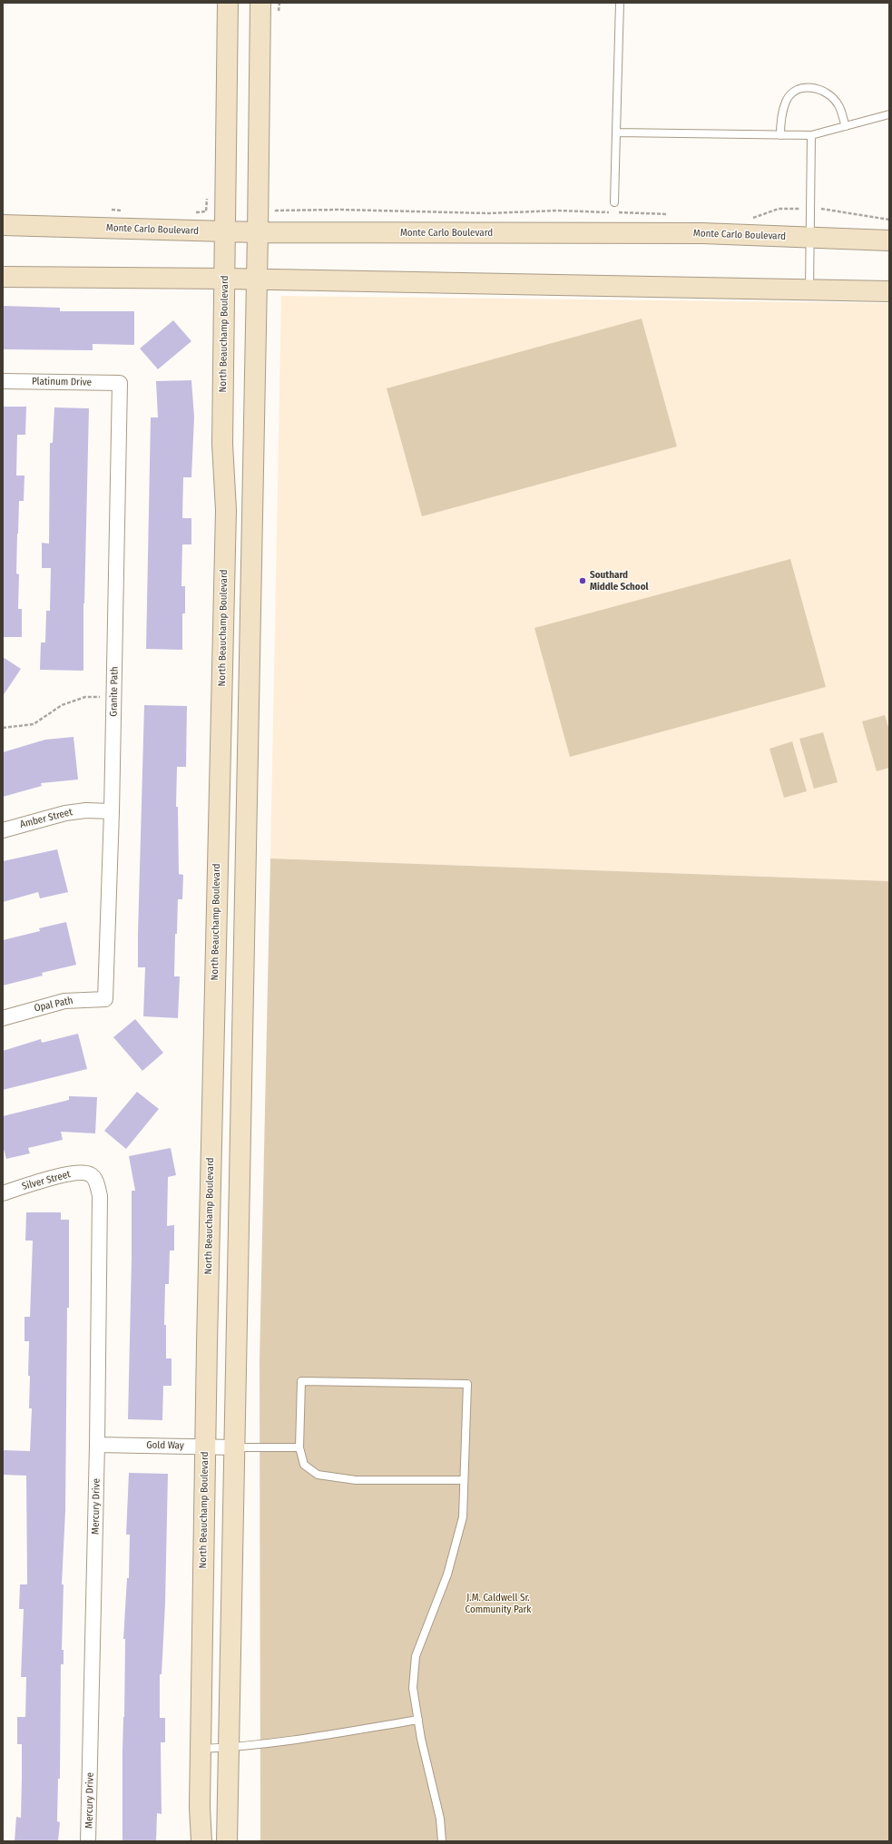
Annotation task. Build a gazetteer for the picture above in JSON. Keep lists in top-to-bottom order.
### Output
{
  "streets": {
    "street": [
      "Monte Carlo Boulevard",
      "North Beauchamp Boulevard",
      "Platinum Drive",
      "Granite Path",
      "Amber Street",
      "Opal Path",
      "Silver Street",
      "Gold Way",
      "Mercury Drive"
    ]
  },
  "crossings": [
    ["Monte Carlo Boulevard", "North Beauchamp Boulevard"],
    ["North Beauchamp Boulevard", "Gold Way"],
    ["Platinum Drive", "Granite Path"],
    ["Granite Path", "Amber Street"],
    ["Granite Path", "Opal Path"],
    ["Silver Street", "Mercury Drive"],
    ["Gold Way", "Mercury Drive"]
  ],
  "parks": ["J.M. Caldwell Sr. Community Park"],
  "places": ["Southard Middle School"]
}
